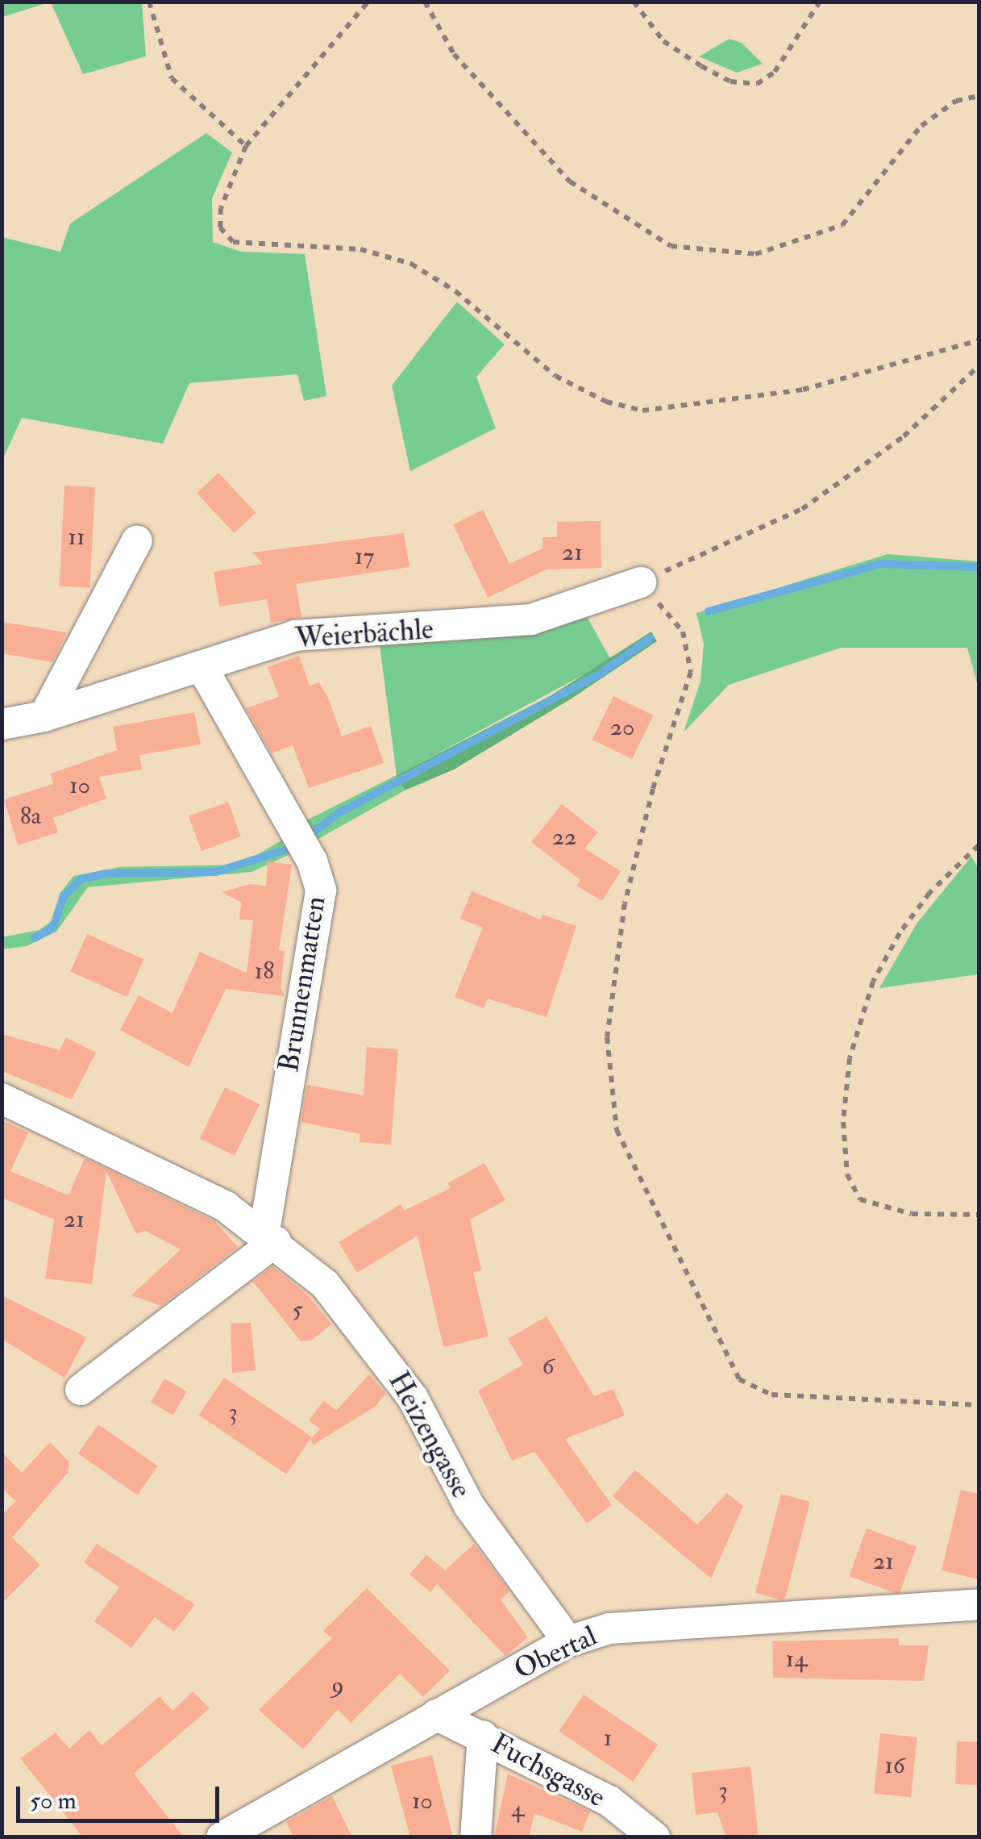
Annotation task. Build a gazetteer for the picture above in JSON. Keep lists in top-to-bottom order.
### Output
{
  "streets": {
    "street": [
      "Weierbächle",
      "Brunnenmatten",
      "Heizengasse",
      "Obertal",
      "Fuchsgasse"
    ]
  },
  "crossings": [
    ["Weierbächle", "Brunnenmatten"],
    ["Brunnenmatten", "Heizengasse"],
    ["Heizengasse", "Obertal"],
    ["Obertal", "Fuchsgasse"]
  ],
  "house_numbers": [
    "11",
    "21",
    "17",
    "20",
    "10",
    "8a",
    "22",
    "18",
    "21",
    "5",
    "6",
    "3",
    "21",
    "14",
    "9",
    "1",
    "16",
    "3",
    "10",
    "4"
  ],
  "scale_bar": "50 m"
}
